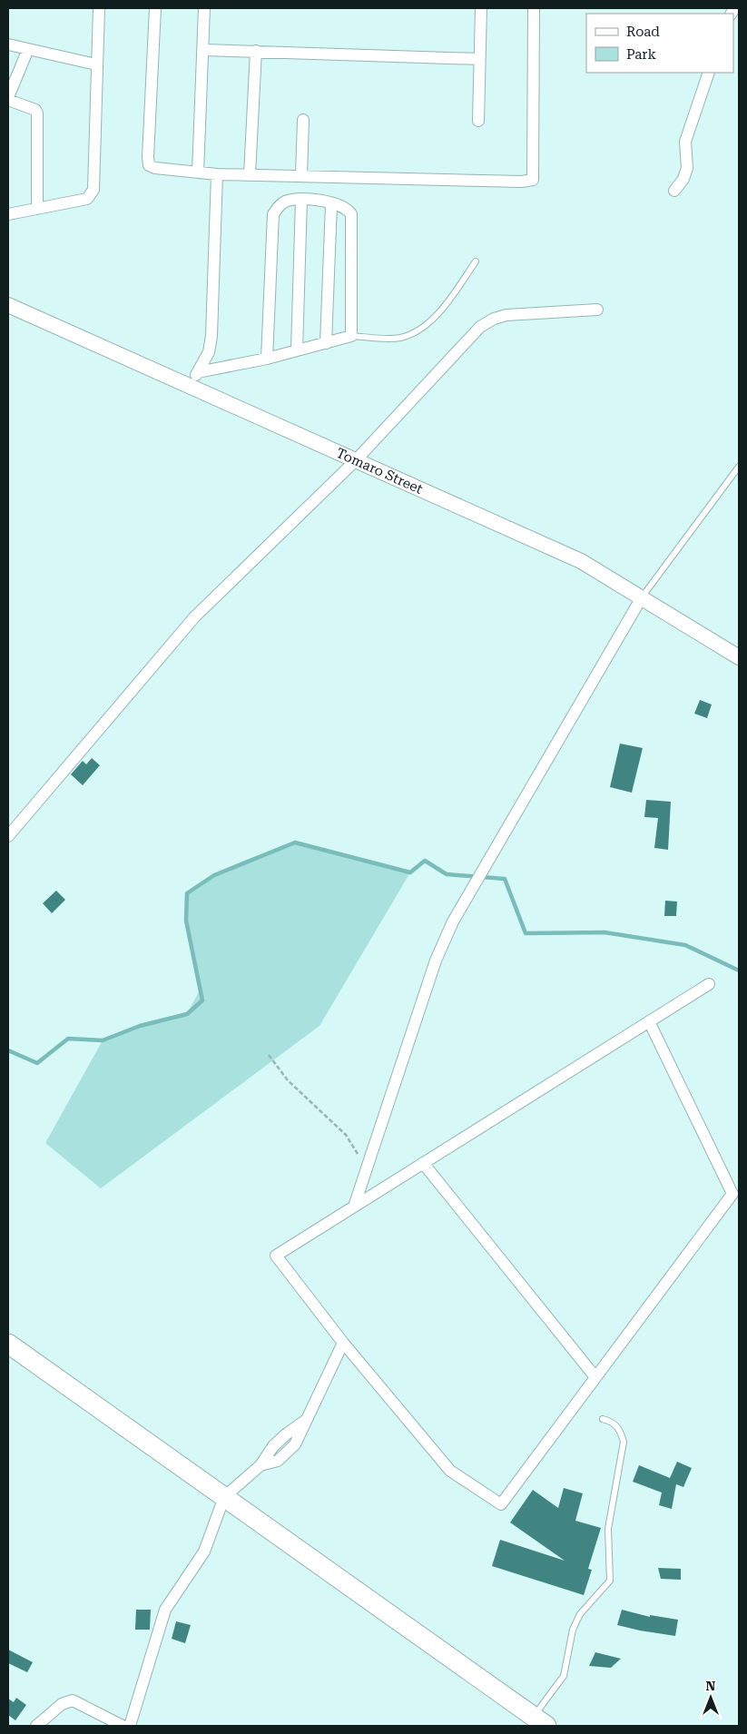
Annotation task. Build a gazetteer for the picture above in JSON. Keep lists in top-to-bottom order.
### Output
{
  "streets": {
    "street": ["Tomaro Street"]
  },
  "legend": ["Road", "Park"],
  "north": "top"
}
